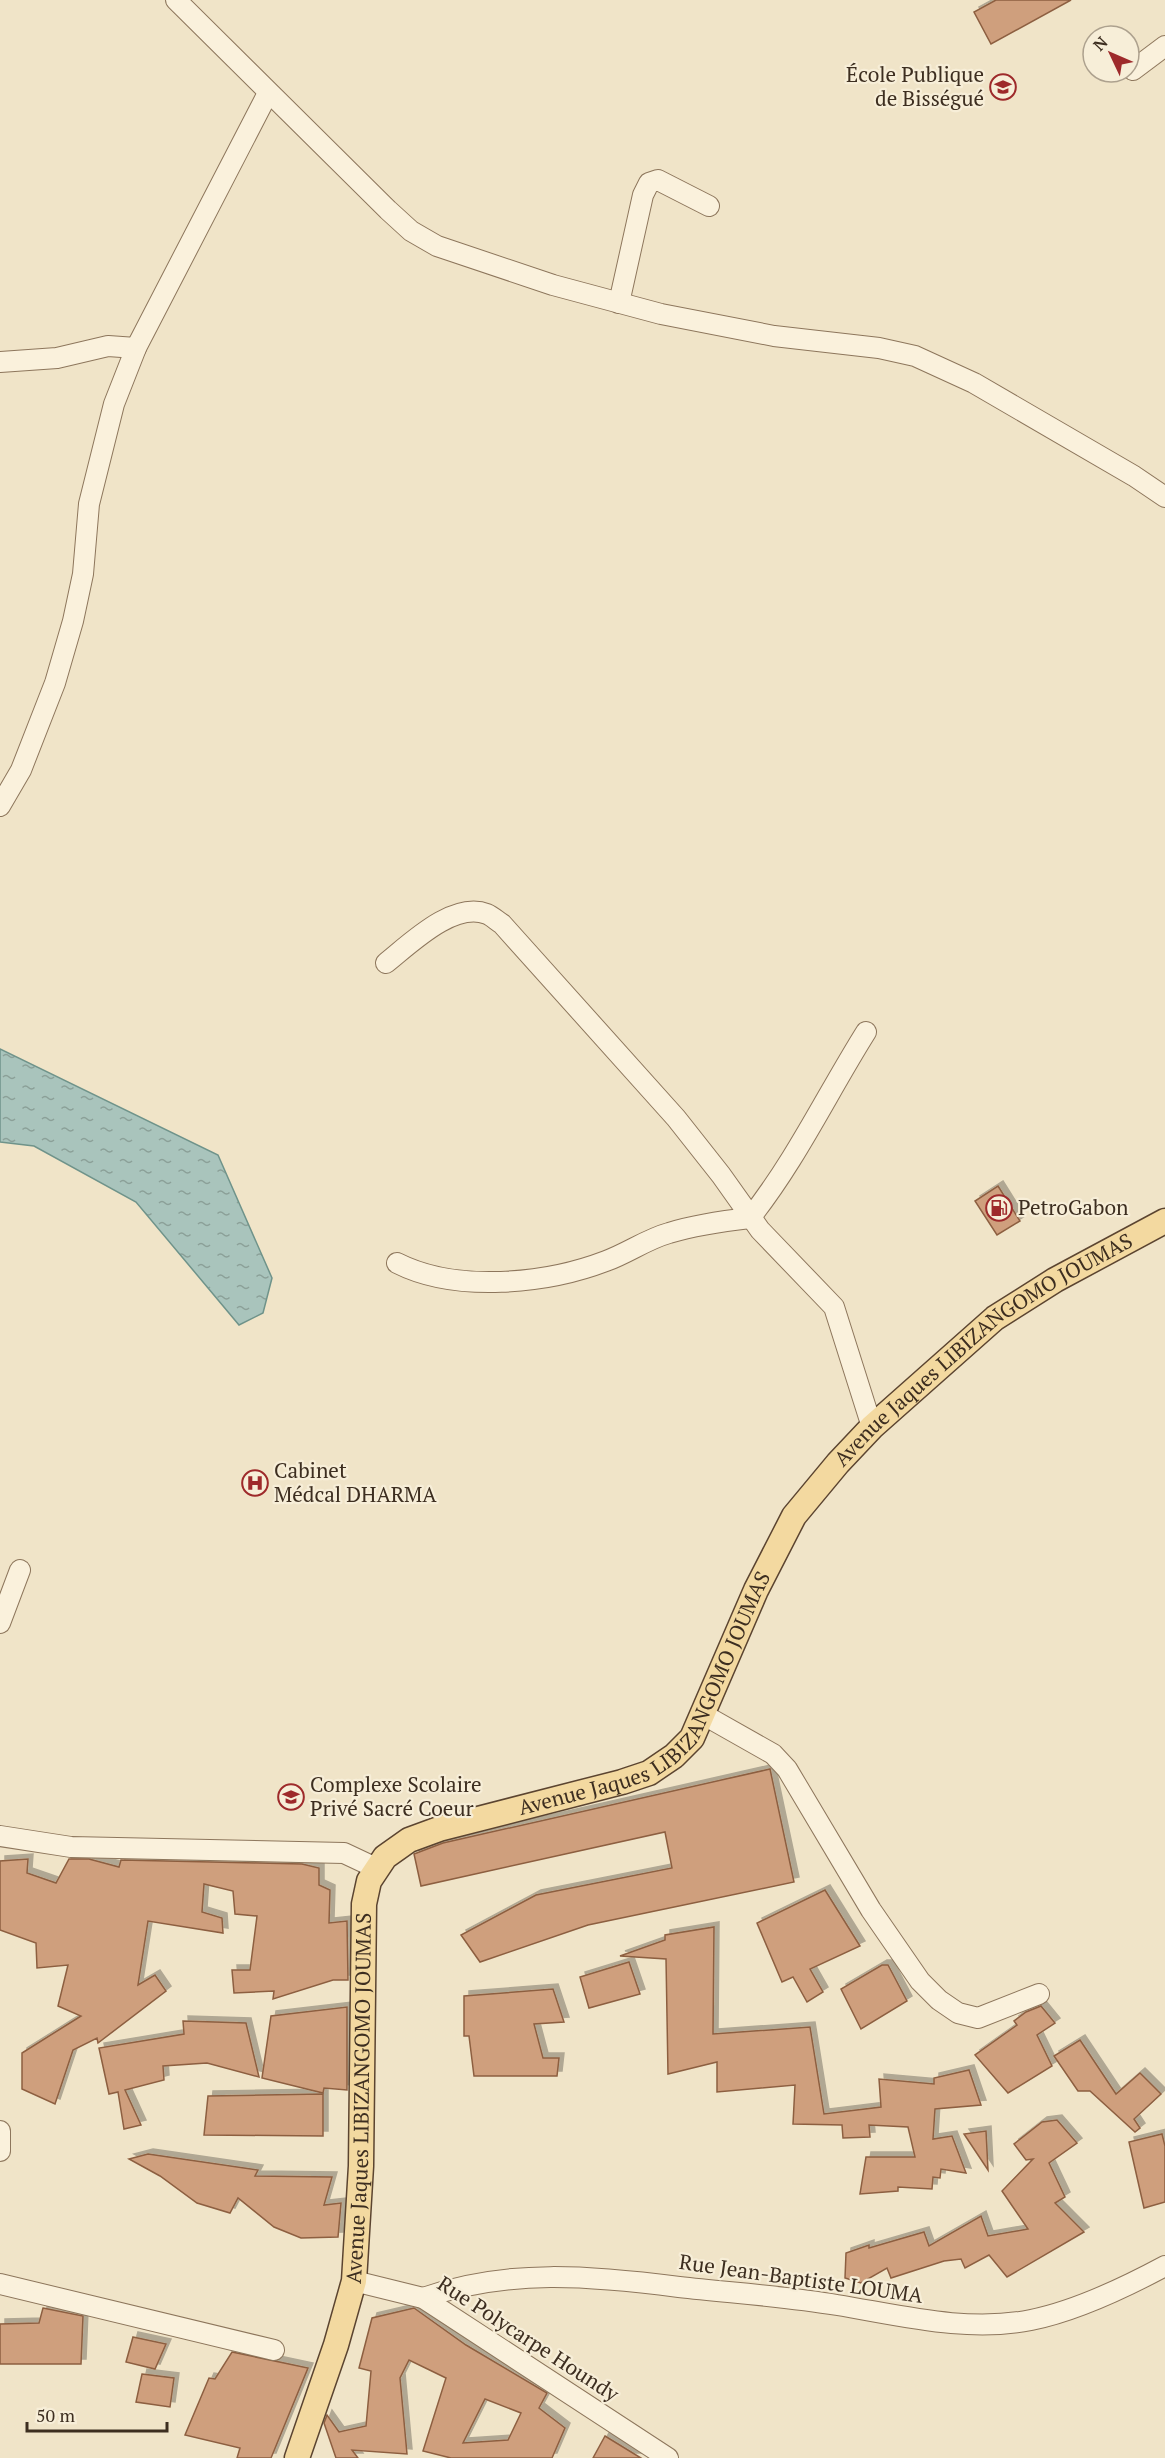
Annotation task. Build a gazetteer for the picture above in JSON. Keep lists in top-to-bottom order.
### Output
{
  "streets": {
    "main road": ["Avenue Jaques LIBIZANGOMO JOUMAS"],
    "street": ["Rue Jean-Baptiste LOUMA", "Rue Polycarpe Houndy"]
  },
  "crossings": [
    ["Avenue Jaques LIBIZANGOMO JOUMAS", "Rue Polycarpe Houndy"],
    ["Rue Jean-Baptiste LOUMA", "Rue Polycarpe Houndy"]
  ],
  "places": {
    "school or university": ["École Publique de Bisségué", "Complexe Scolaire Privé Sacré Coeur"],
    "fuel station": ["PetroGabon"],
    "hospital": ["Cabinet Médcal DHARMA"]
  },
  "scale_bar": "50 m",
  "north": "top left"
}
